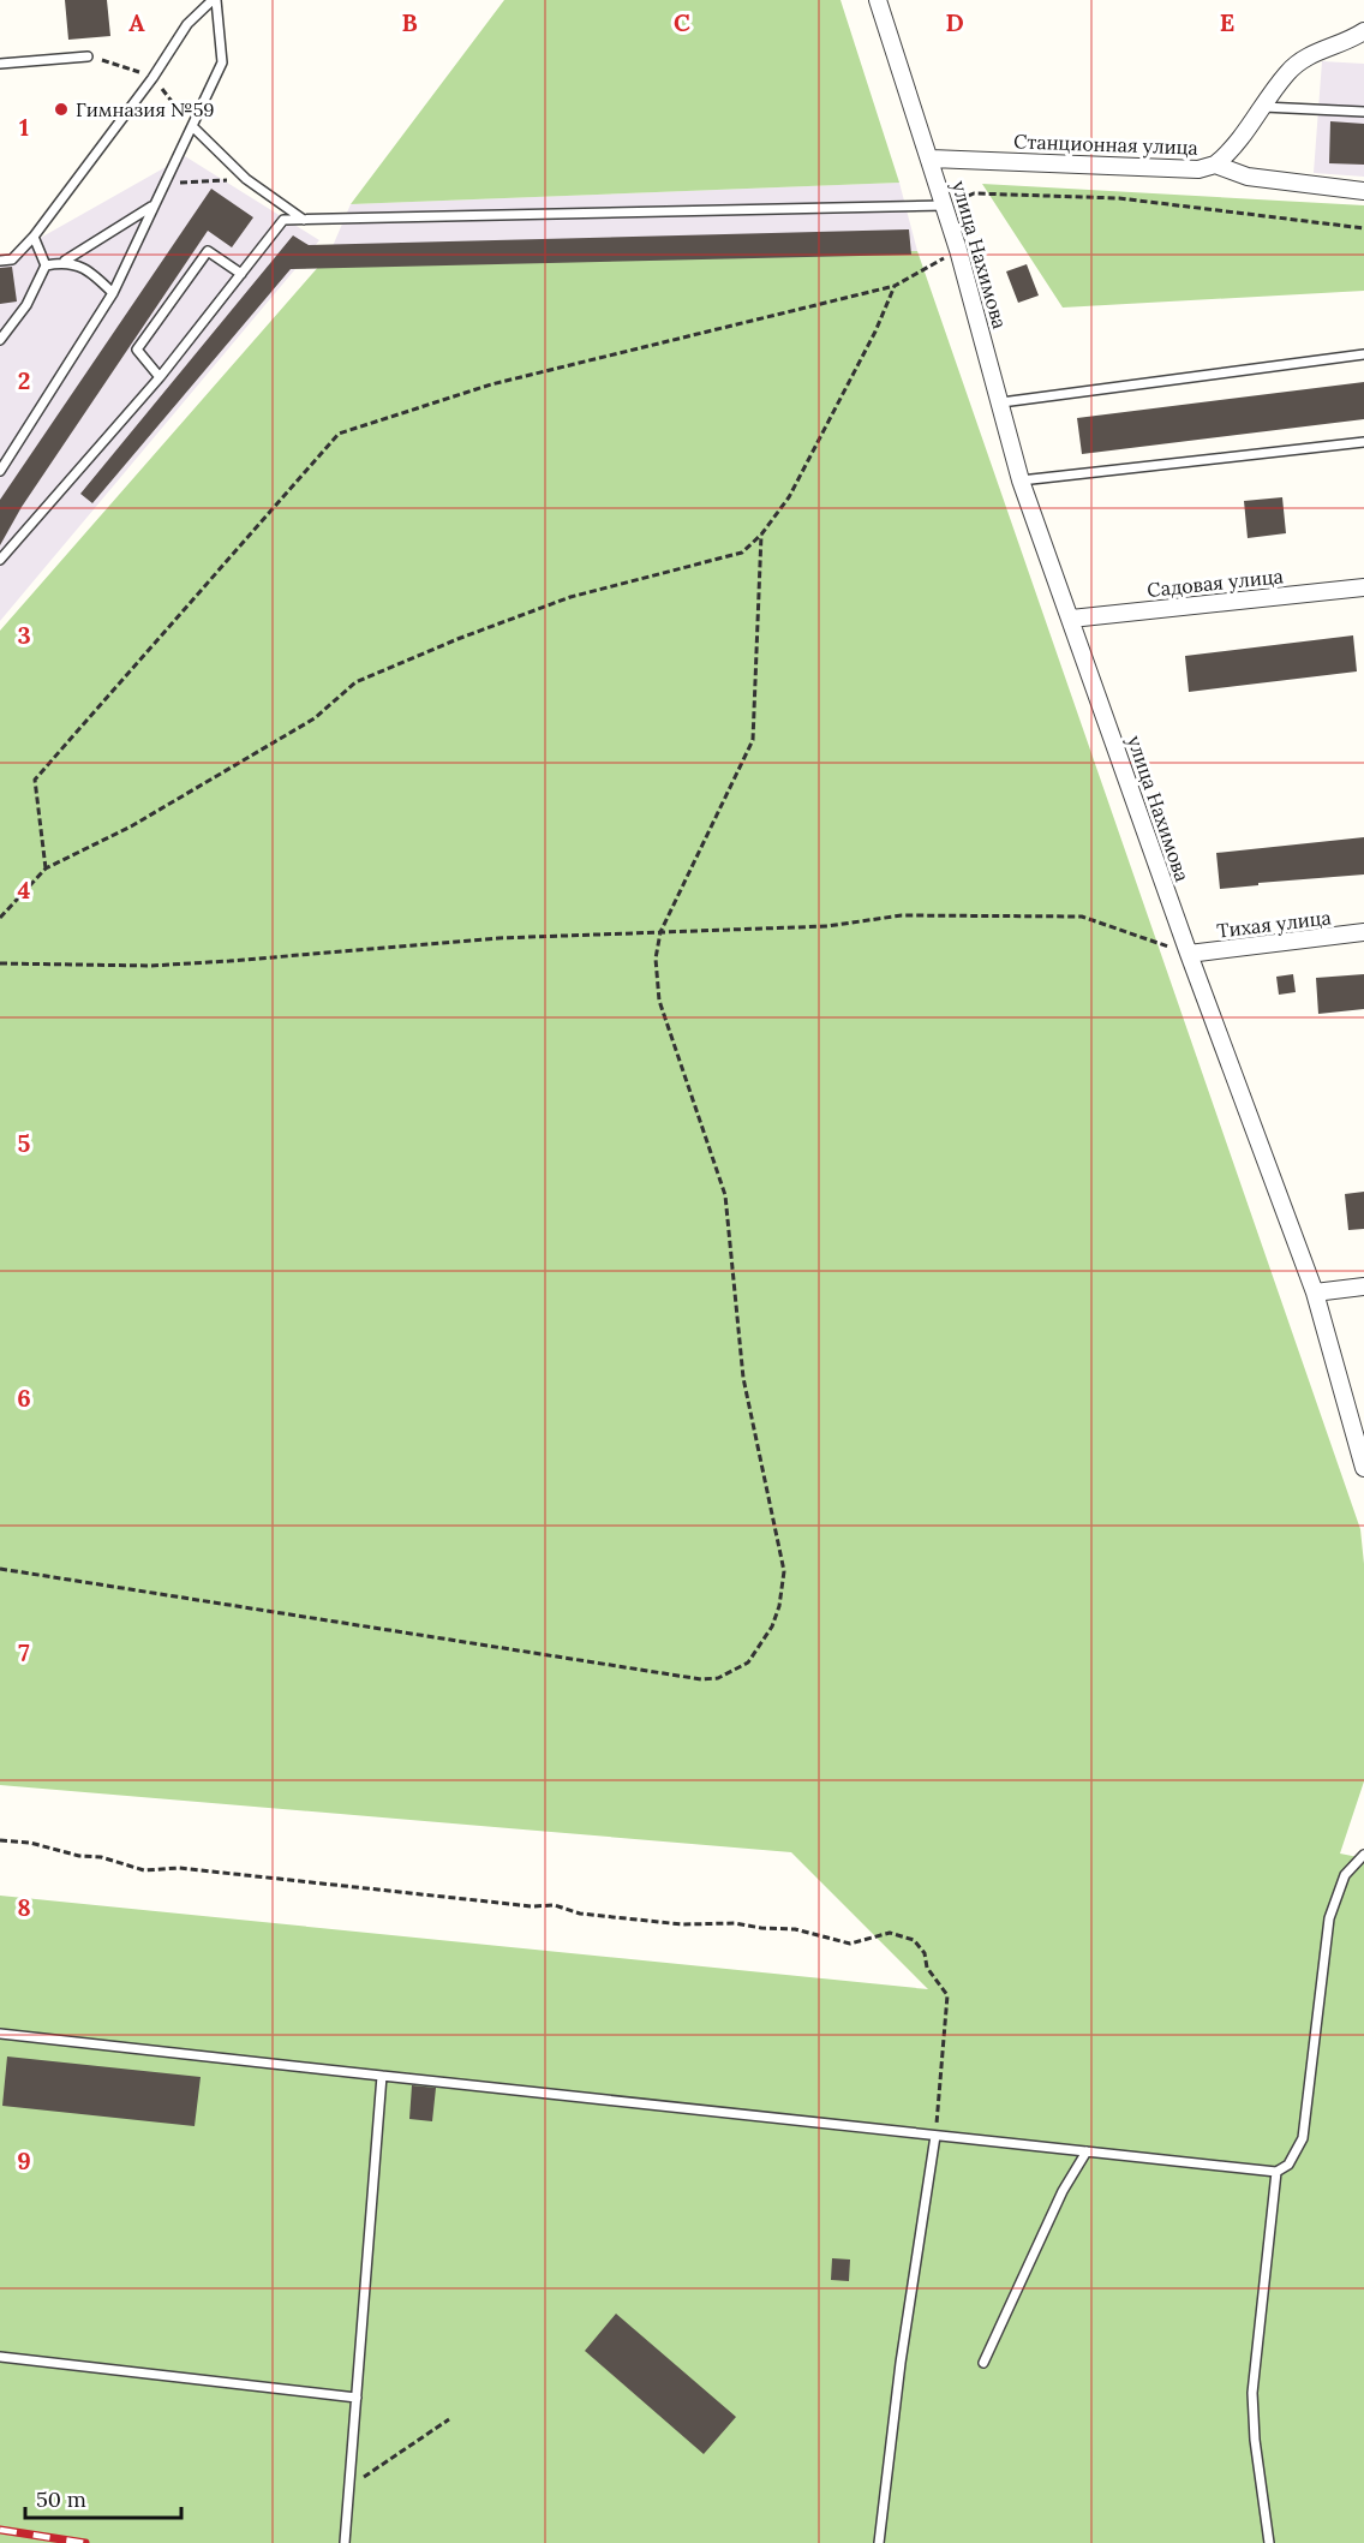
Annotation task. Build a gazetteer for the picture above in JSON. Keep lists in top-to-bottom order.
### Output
{
  "streets": {
    "street": [
      "Станционная улица",
      "улица Нахимова",
      "Садовая улица",
      "Тихая улица"
    ]
  },
  "crossings": [
    ["Станционная улица", "улица Нахимова"],
    ["улица Нахимова", "Садовая улица"],
    ["улица Нахимова", "Тихая улица"]
  ],
  "places": ["Гимназия №59"],
  "scale_bar": "50 m",
  "grid": {
    "columns": [
      "A",
      "B",
      "C",
      "D",
      "E"
    ],
    "rows": [
      "1",
      "2",
      "3",
      "4",
      "5",
      "6",
      "7",
      "8",
      "9"
    ]
  }
}
